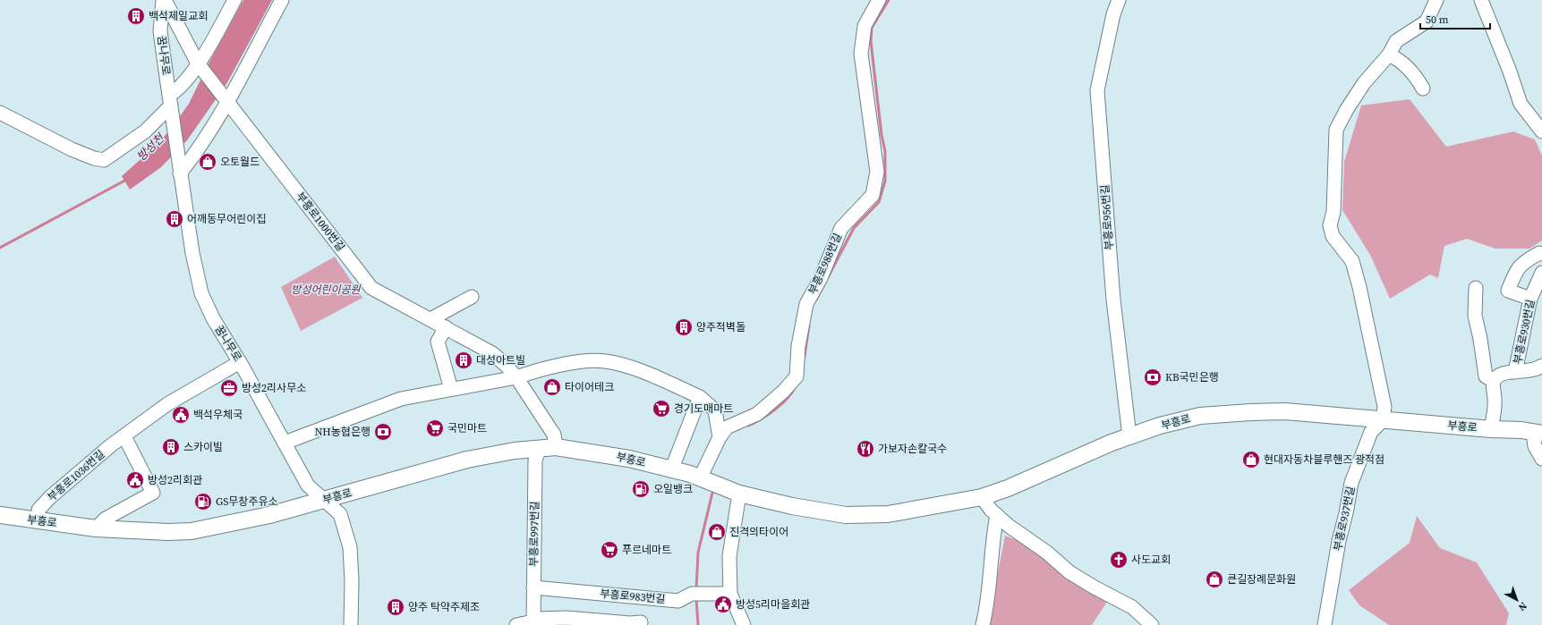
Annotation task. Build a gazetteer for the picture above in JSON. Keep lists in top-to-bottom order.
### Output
{
  "streets": {
    "main road": ["부흥로"],
    "street": [
      "꿈나무로",
      "부흥로956번길",
      "부흥로1000번길",
      "부흥로988번길",
      "부흥로930번길",
      "부흥로1036번길",
      "부흥로937번길",
      "부흥로997번길",
      "부흥로983번길"
    ]
  },
  "crossings": [
    ["꿈나무로", "부흥로1000번길"],
    ["꿈나무로", "부흥로"],
    ["꿈나무로", "부흥로1036번길"],
    ["부흥로956번길", "부흥로"],
    ["부흥로1000번길", "부흥로"],
    ["부흥로988번길", "부흥로"],
    ["부흥로", "부흥로1036번길"],
    ["부흥로", "부흥로937번길"],
    ["부흥로", "부흥로997번길"],
    ["부흥로997번길", "부흥로983번길"]
  ],
  "water": ["방성천"],
  "parks": ["방성어린이공원"],
  "places": {
    "building": [
      "백석제일교회",
      "어깨동무어린이집",
      "양주적벽돌",
      "대성아트빌",
      "스카이빌",
      "양주 탁약주제조"
    ],
    "shop": [
      "오토월드",
      "타이어테크",
      "현대자동차블루핸즈 광적점",
      "진격의타이어",
      "큰길장례문화원"
    ],
    "bank": ["KB국민은행", "NH농협은행"],
    "office": ["방성2리사무소"],
    "supermarket": ["경기도매마트", "국민마트", "푸르네마트"],
    "public building": ["백석우체국", "방성2리회관", "방성5리마을회관"],
    "restaurant": ["가보자손칼국수"],
    "fuel station": ["오일뱅크", "GS무창주유소"],
    "church": ["사도교회"]
  },
  "scale_bar": "50 m",
  "north": "bottom right"
}
